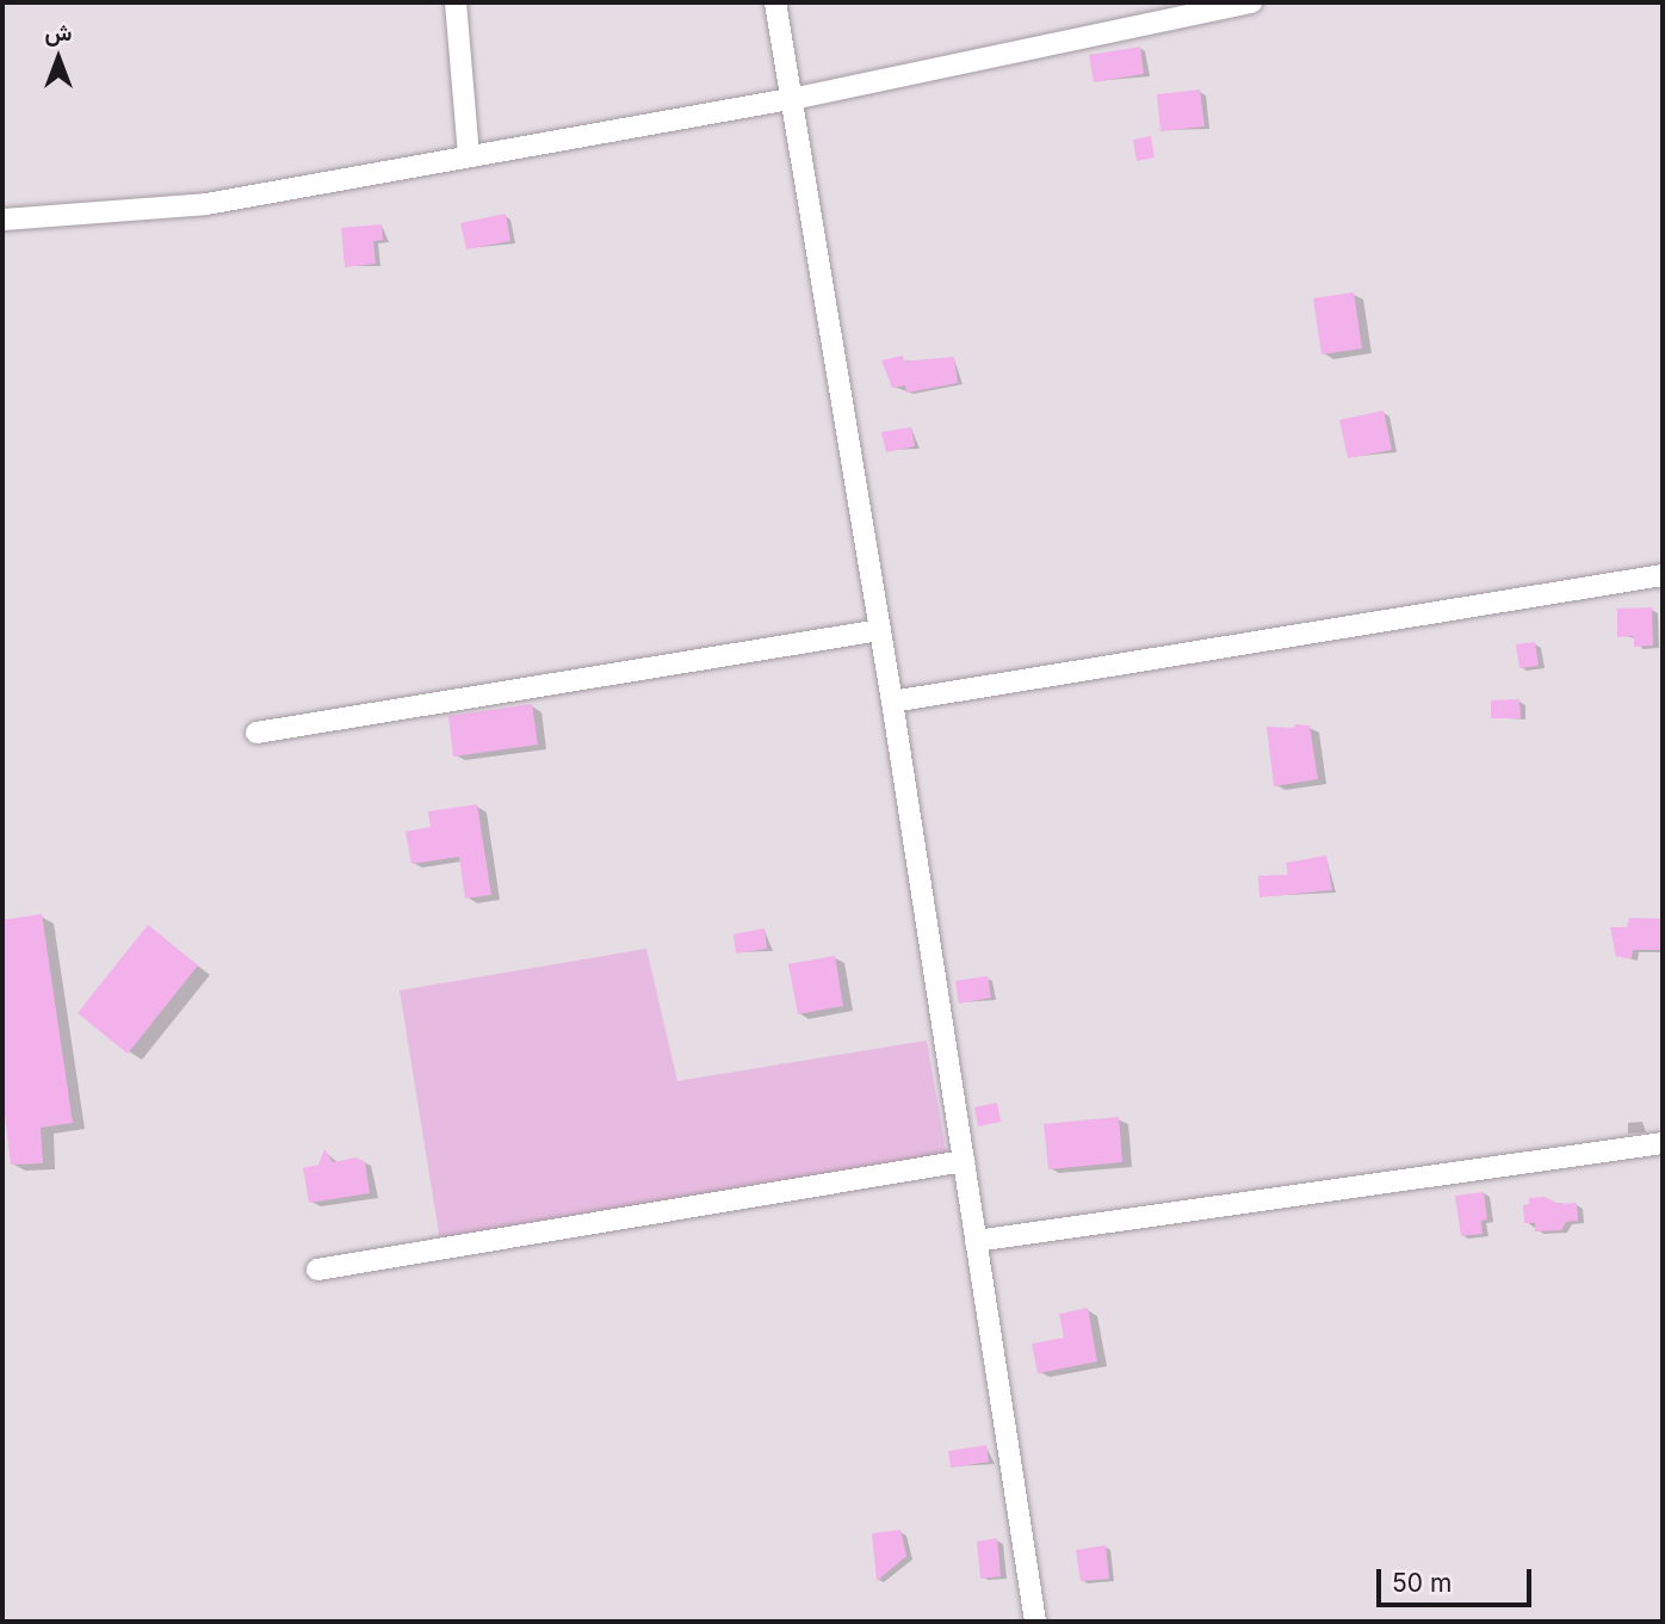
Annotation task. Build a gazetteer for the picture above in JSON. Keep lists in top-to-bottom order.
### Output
{
  "scale_bar": "50 m",
  "north": "top"
}
